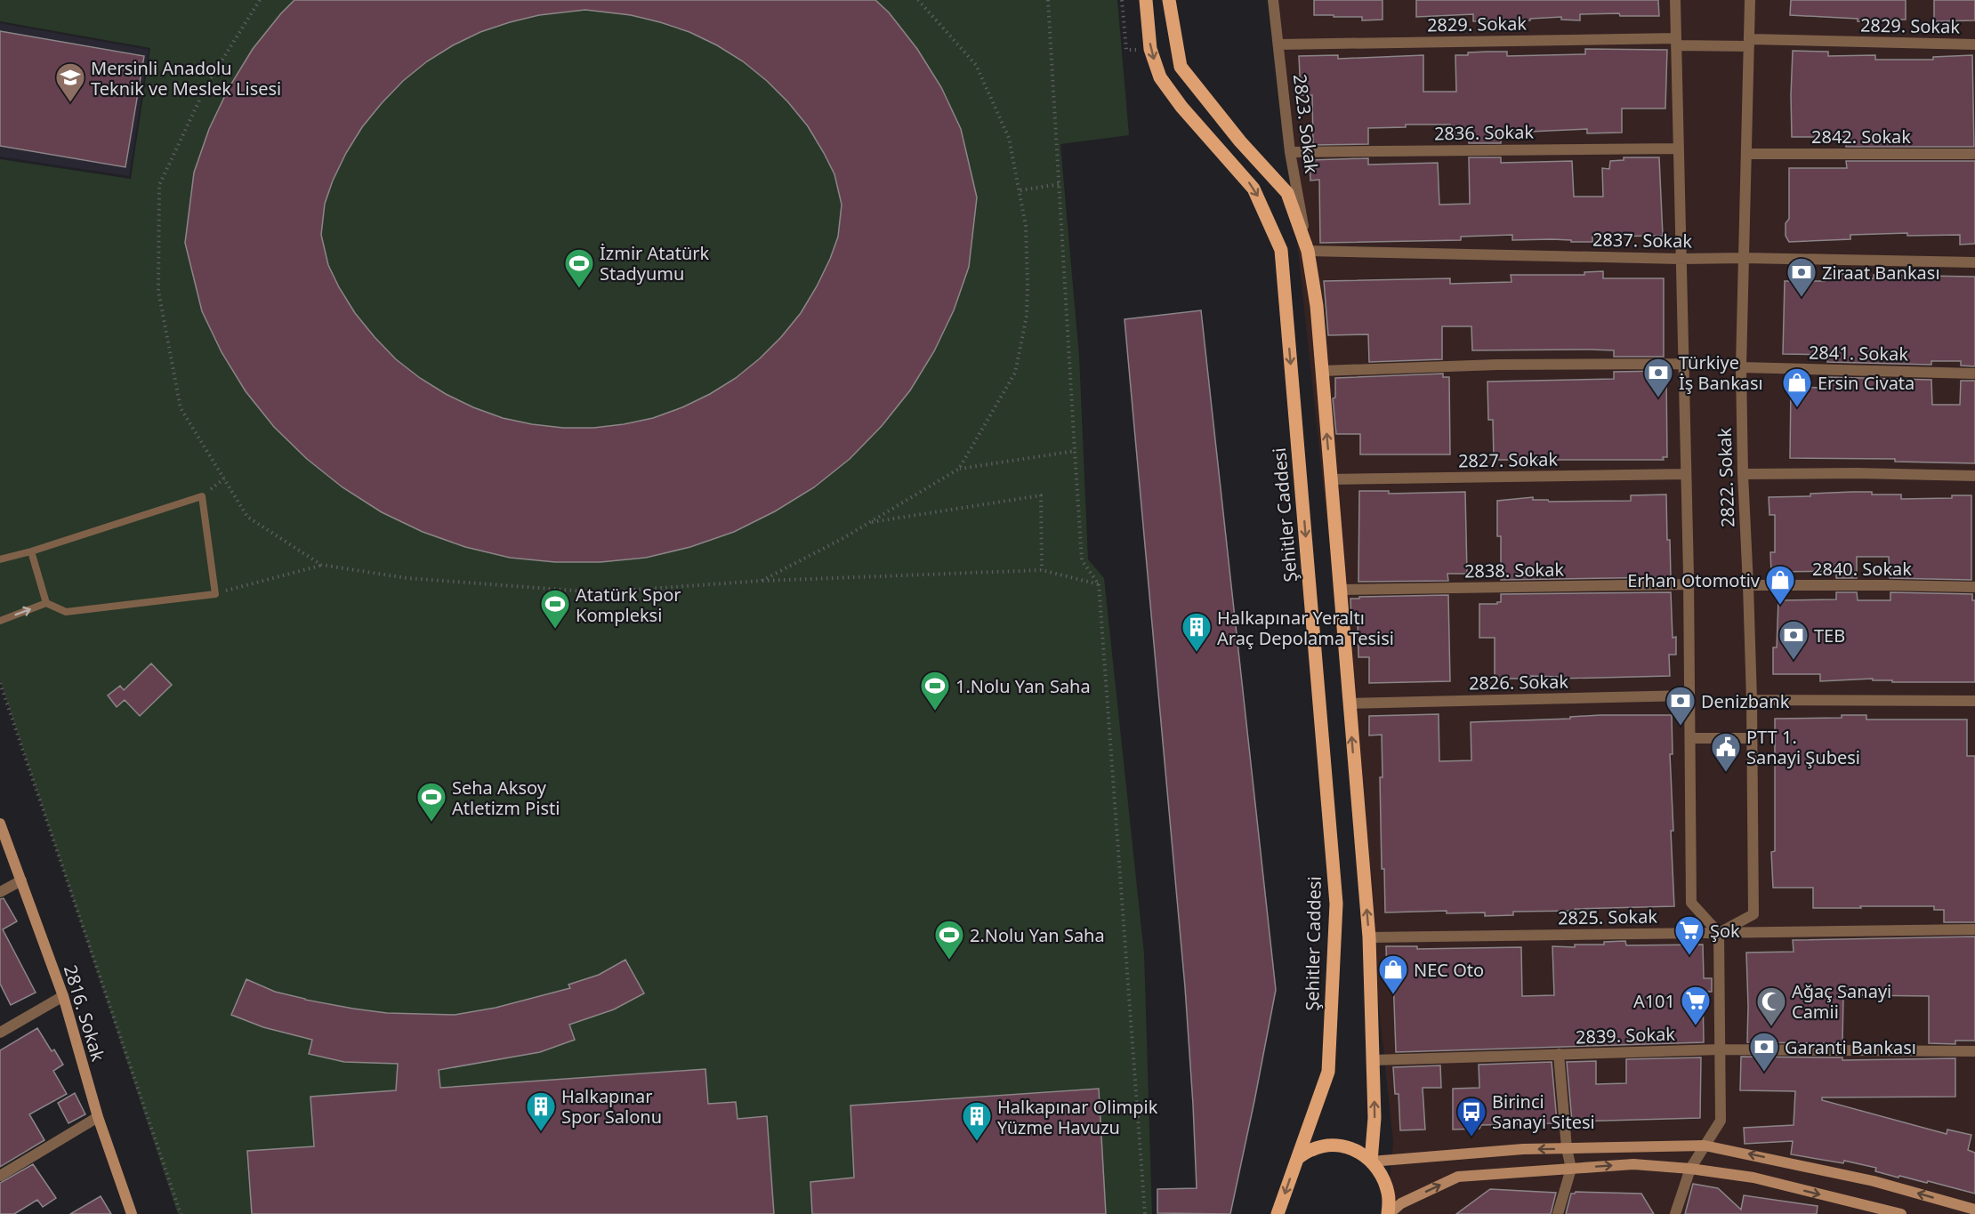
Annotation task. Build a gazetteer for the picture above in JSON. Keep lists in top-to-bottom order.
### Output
{
  "streets": {
    "main road": ["Şehitler Caddesi", "2816. Sokak"],
    "street": [
      "2829. Sokak",
      "2823. Sokak",
      "2836. Sokak",
      "2842. Sokak",
      "2837. Sokak",
      "2841. Sokak",
      "2827. Sokak",
      "2822. Sokak",
      "2840. Sokak",
      "2838. Sokak",
      "2826. Sokak",
      "2825. Sokak",
      "2839. Sokak"
    ]
  },
  "crossings": [
    ["2829. Sokak", "2823. Sokak"],
    ["2829. Sokak", "2822. Sokak"],
    ["2823. Sokak", "2836. Sokak"],
    ["2823. Sokak", "2837. Sokak"],
    ["2842. Sokak", "2822. Sokak"],
    ["2837. Sokak", "2822. Sokak"],
    ["2841. Sokak", "2822. Sokak"],
    ["2822. Sokak", "2840. Sokak"],
    ["2822. Sokak", "2825. Sokak"]
  ],
  "places": {
    "school or university": ["Mersinli Anadolu Teknik ve Meslek Lisesi"],
    "sports": [
      "İzmir Atatürk Stadyumu",
      "Atatürk Spor Kompleksi",
      "1.Nolu Yan Saha",
      "Seha Aksoy Atletizm Pisti",
      "2.Nolu Yan Saha"
    ],
    "bank": [
      "Ziraat Bankası",
      "Türkiye İş Bankası",
      "TEB",
      "Denizbank",
      "Garanti Bankası"
    ],
    "shop": ["Ersin Civata", "Erhan Otomotiv", "NEC Oto"],
    "building": ["Halkapınar Yeraltı Araç Depolama Tesisi", "Halkapınar Spor Salonu", "Halkapınar Olimpik Yüzme Havuzu"],
    "public building": ["PTT 1. Sanayi Şubesi"],
    "supermarket": ["Şok", "A101"],
    "mosque": ["Ağaç Sanayi Camii"],
    "bus stop": ["Birinci Sanayi Sitesi"]
  }
}
